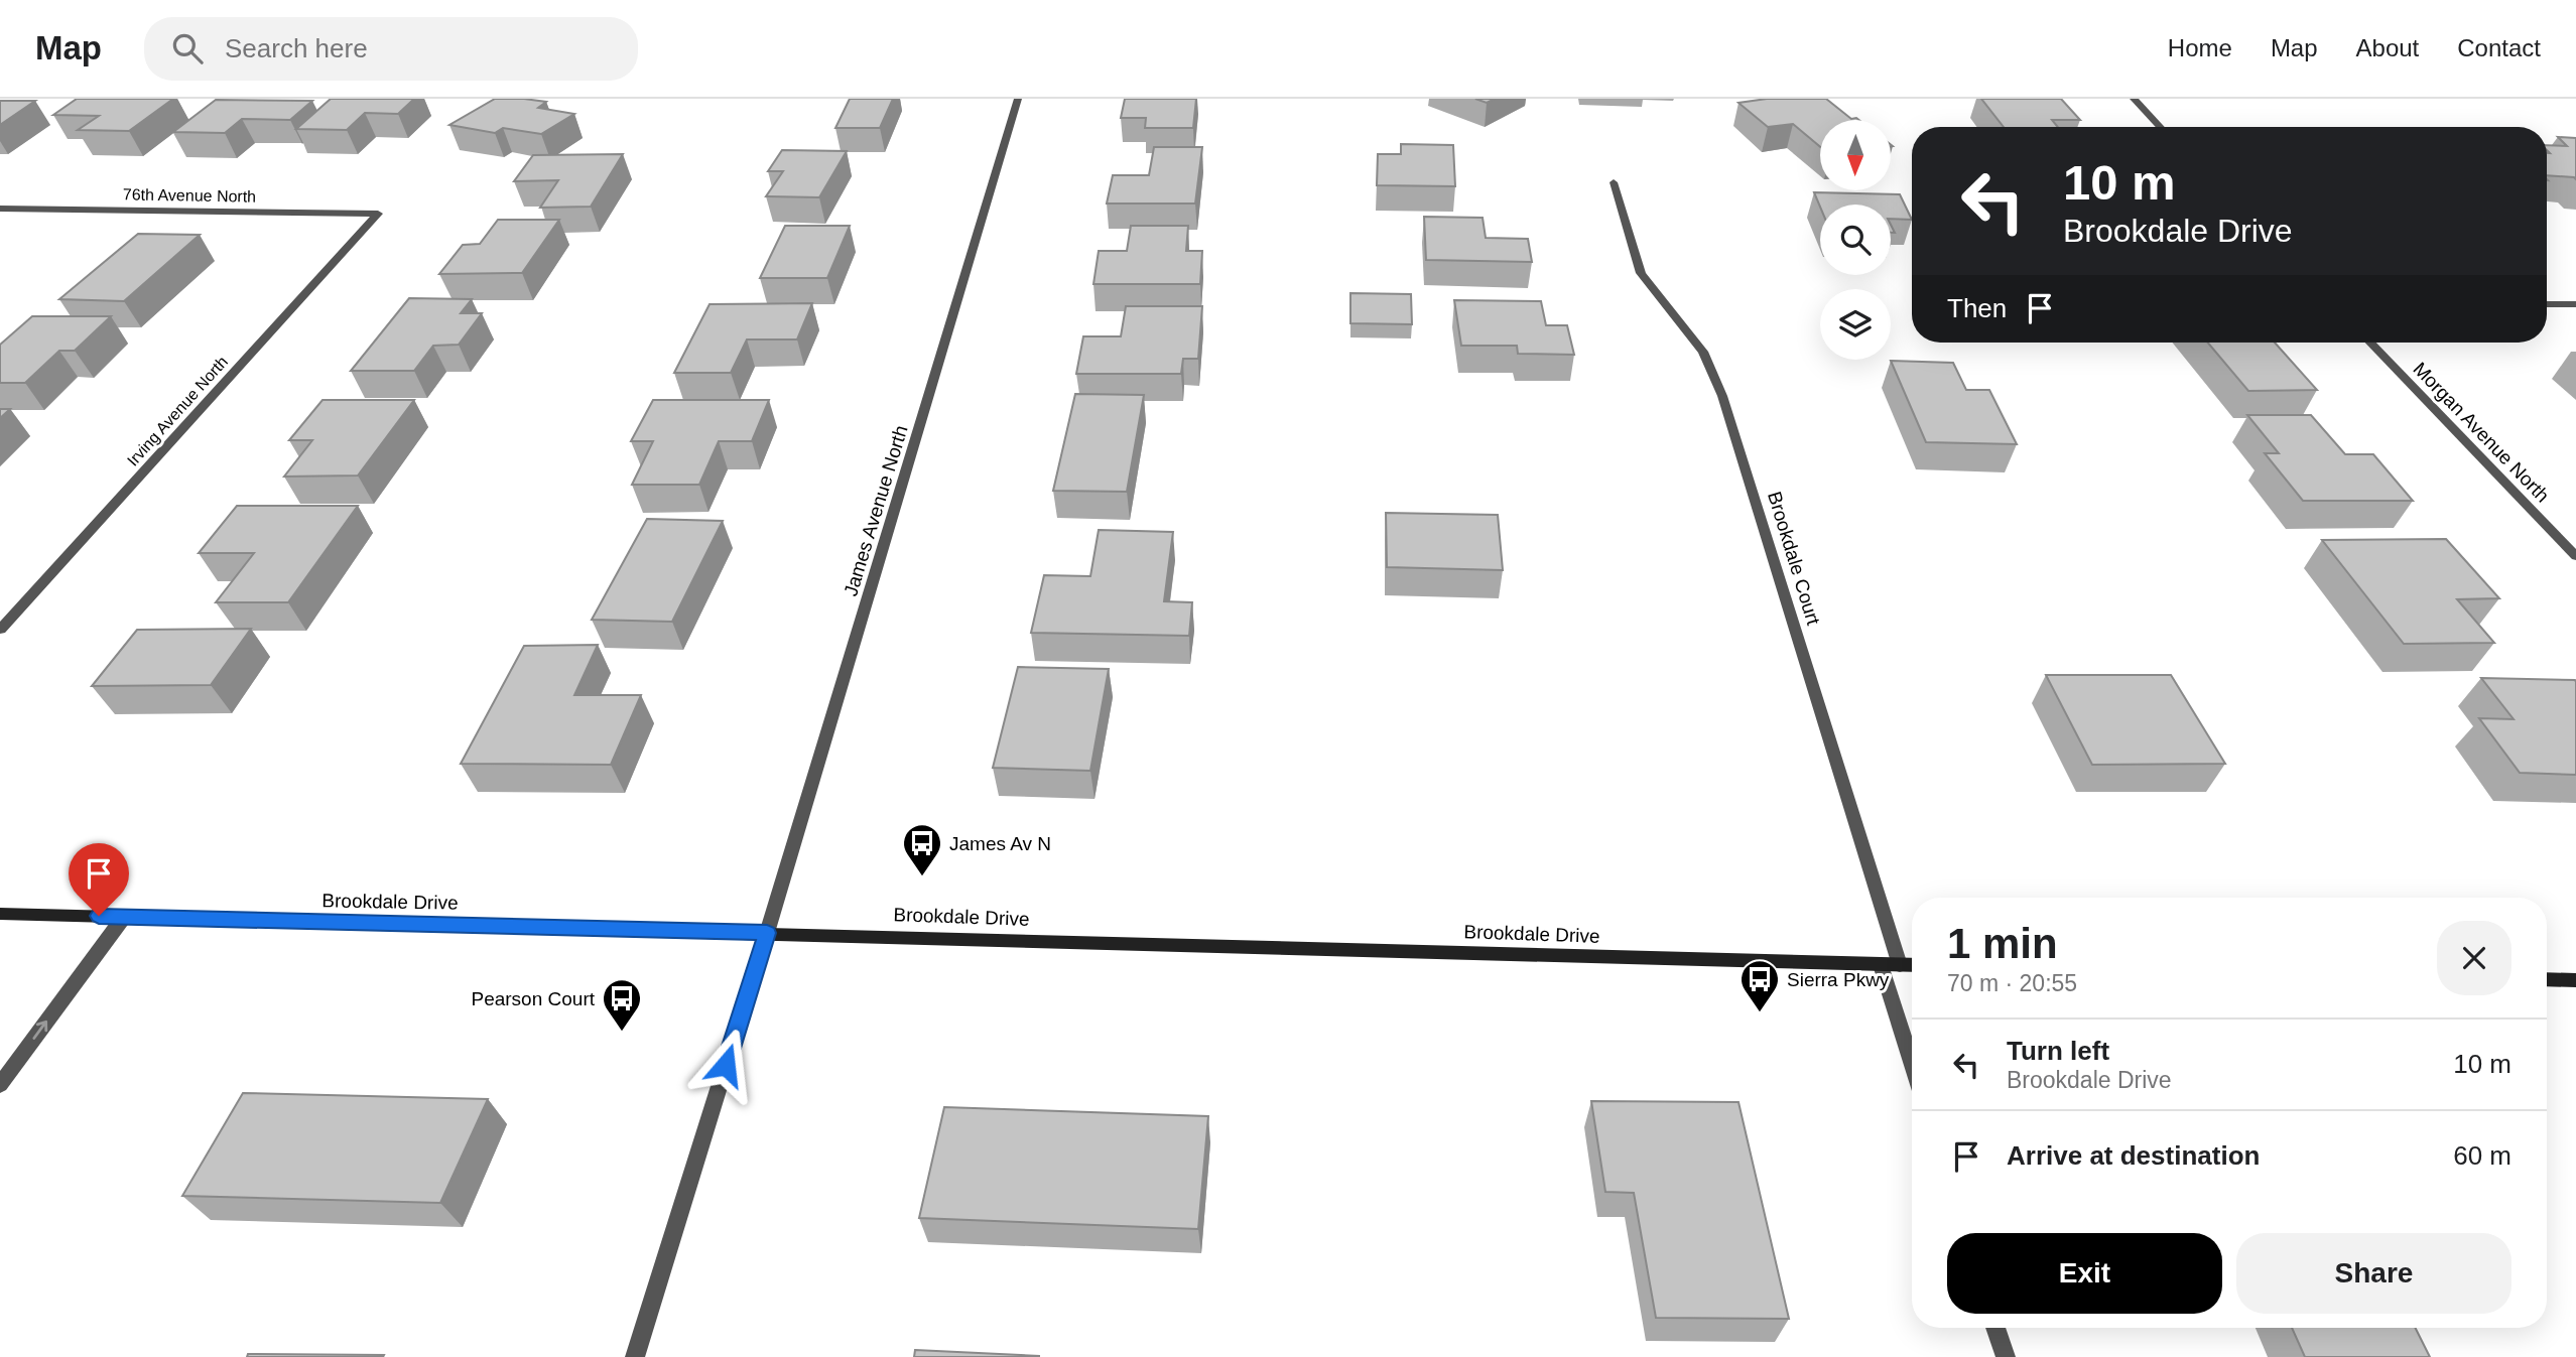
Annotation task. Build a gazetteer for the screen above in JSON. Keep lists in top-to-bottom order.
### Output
{
  "streets": {
    "street": [
      "76th Avenue North",
      "Irving Avenue North",
      "Morgan Avenue North",
      "James Avenue North",
      "Brookdale Court",
      "Brookdale Drive"
    ]
  },
  "crossings": [
    ["76th Avenue North", "Irving Avenue North"],
    ["James Avenue North", "Brookdale Drive"],
    ["Brookdale Court", "Brookdale Drive"]
  ],
  "places": {
    "bus stop": ["James Av N", "Sierra Pkwy", "Pearson Court"]
  },
  "north": "bottom",
  "page": {
    "header": "Map",
    "search": "Search here",
    "nav": [
      "Home",
      "Map",
      "About",
      "Contact"
    ],
    "turn": ["10 m", "Brookdale Drive"],
    "then": "Then",
    "heading": ["1 min", "70 m · 20:55"],
    "list": [
      {
        "name": "Turn left",
        "note": "Brookdale Drive",
        "value": "10 m"
      },
      {
        "name": "Arrive at destination",
        "value": "60 m"
      }
    ],
    "buttons": ["Exit", "Share"]
  }
}
